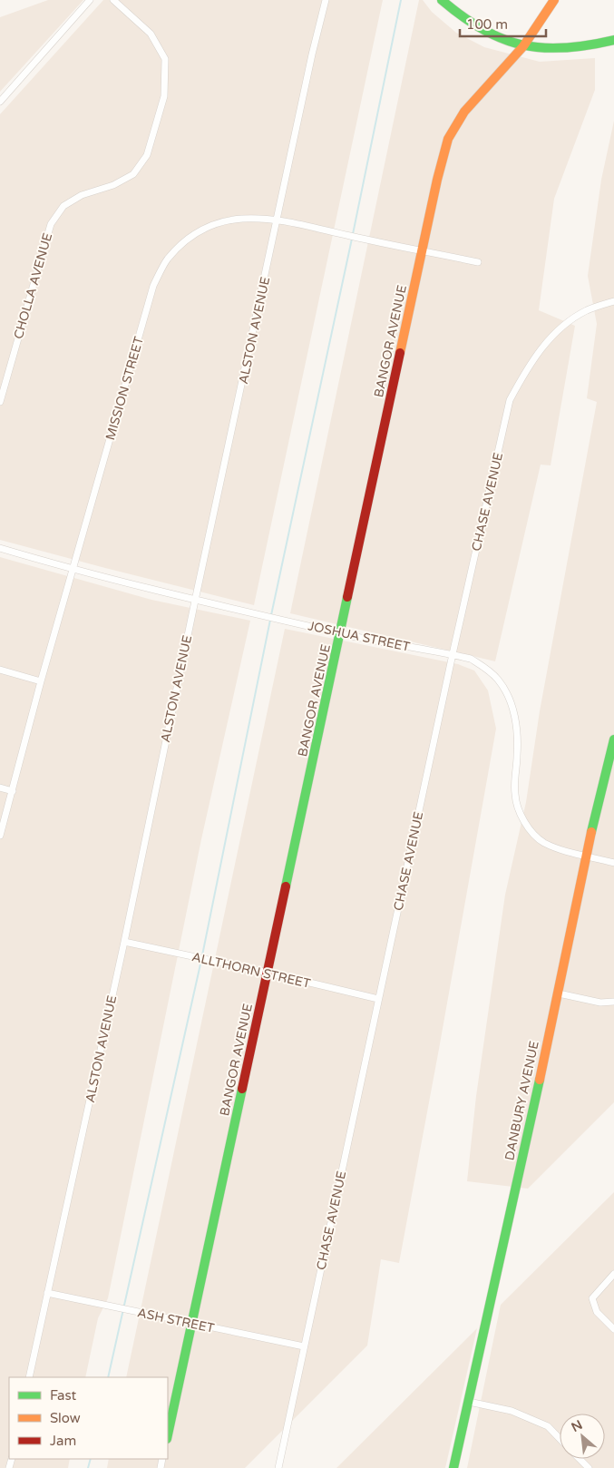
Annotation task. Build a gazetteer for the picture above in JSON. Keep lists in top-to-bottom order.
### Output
{
  "streets": {
    "street": [
      "CHOLLA AVENUE",
      "ALSTON AVENUE",
      "BANGOR AVENUE",
      "MISSION STREET",
      "CHASE AVENUE",
      "JOSHUA STREET",
      "ALLTHORN STREET",
      "DANBURY AVENUE",
      "ASH STREET"
    ]
  },
  "crossings": [
    ["ALSTON AVENUE", "MISSION STREET"],
    ["ALSTON AVENUE", "JOSHUA STREET"],
    ["ALSTON AVENUE", "ALLTHORN STREET"],
    ["ALSTON AVENUE", "ASH STREET"],
    ["BANGOR AVENUE", "MISSION STREET"],
    ["BANGOR AVENUE", "JOSHUA STREET"],
    ["BANGOR AVENUE", "ALLTHORN STREET"],
    ["BANGOR AVENUE", "ASH STREET"],
    ["MISSION STREET", "JOSHUA STREET"],
    ["CHASE AVENUE", "JOSHUA STREET"],
    ["CHASE AVENUE", "ALLTHORN STREET"],
    ["CHASE AVENUE", "ASH STREET"],
    ["JOSHUA STREET", "DANBURY AVENUE"]
  ],
  "legend": ["Fast", "Slow", "Jam"],
  "scale_bar": "100 m",
  "north": "top left"
}
